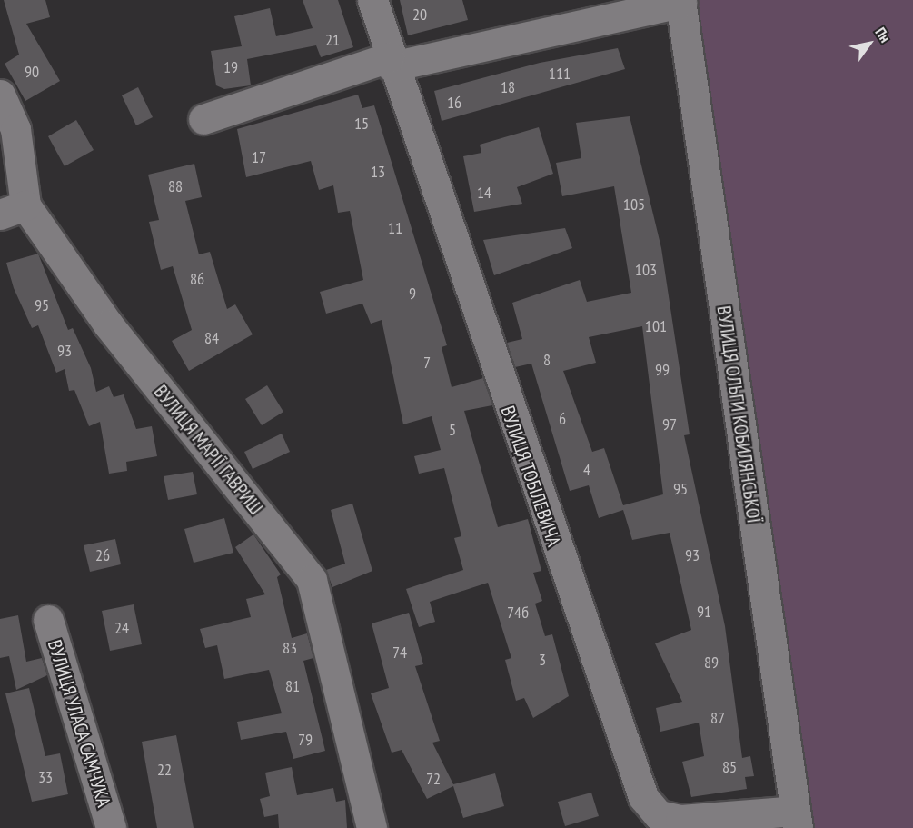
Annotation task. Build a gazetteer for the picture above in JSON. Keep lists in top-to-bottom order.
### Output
{
  "streets": {
    "street": [
      "ВУЛИЦЯ ОЛЬГИ КОБИЛЯНСЬКОЇ",
      "ВУЛИЦЯ МАРІЇ ГАВРИШ",
      "ВУЛИЦЯ ТОБІЛЕВИЧА",
      "ВУЛИЦЯ УЛАСА САМЧУКА"
    ]
  },
  "crossings": [
    ["ВУЛИЦЯ ОЛЬГИ КОБИЛЯНСЬКОЇ", "ВУЛИЦЯ ТОБІЛЕВИЧА"]
  ],
  "house_numbers": [
    "20",
    "21",
    "19",
    "90",
    "111",
    "18",
    "16",
    "15",
    "17",
    "13",
    "88",
    "14",
    "105",
    "11",
    "103",
    "86",
    "9",
    "95",
    "101",
    "84",
    "93",
    "8",
    "7",
    "99",
    "6",
    "97",
    "5",
    "4",
    "95",
    "26",
    "93",
    "91",
    "74б",
    "24",
    "83",
    "74",
    "3",
    "89",
    "81",
    "87",
    "79",
    "85",
    "22",
    "33",
    "72"
  ],
  "north": "top right"
}
